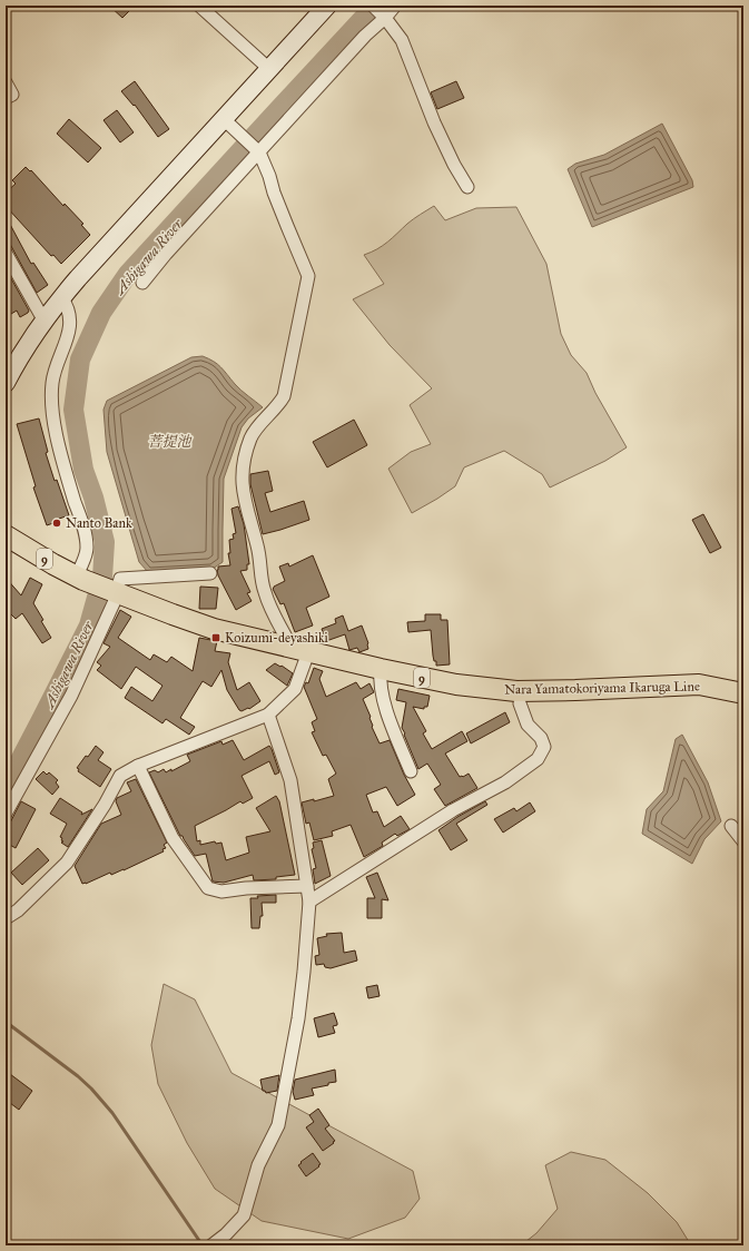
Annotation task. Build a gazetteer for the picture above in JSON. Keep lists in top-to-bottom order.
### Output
{
  "streets": {
    "main road": ["9", "Nara Yamatokoriyama Ikaruga Line"]
  },
  "water": ["Ashigawa River", "菩提池"],
  "places": {
    "other": ["Nanto Bank"],
    "transit": ["Koizumi-deyashiki"]
  }
}
